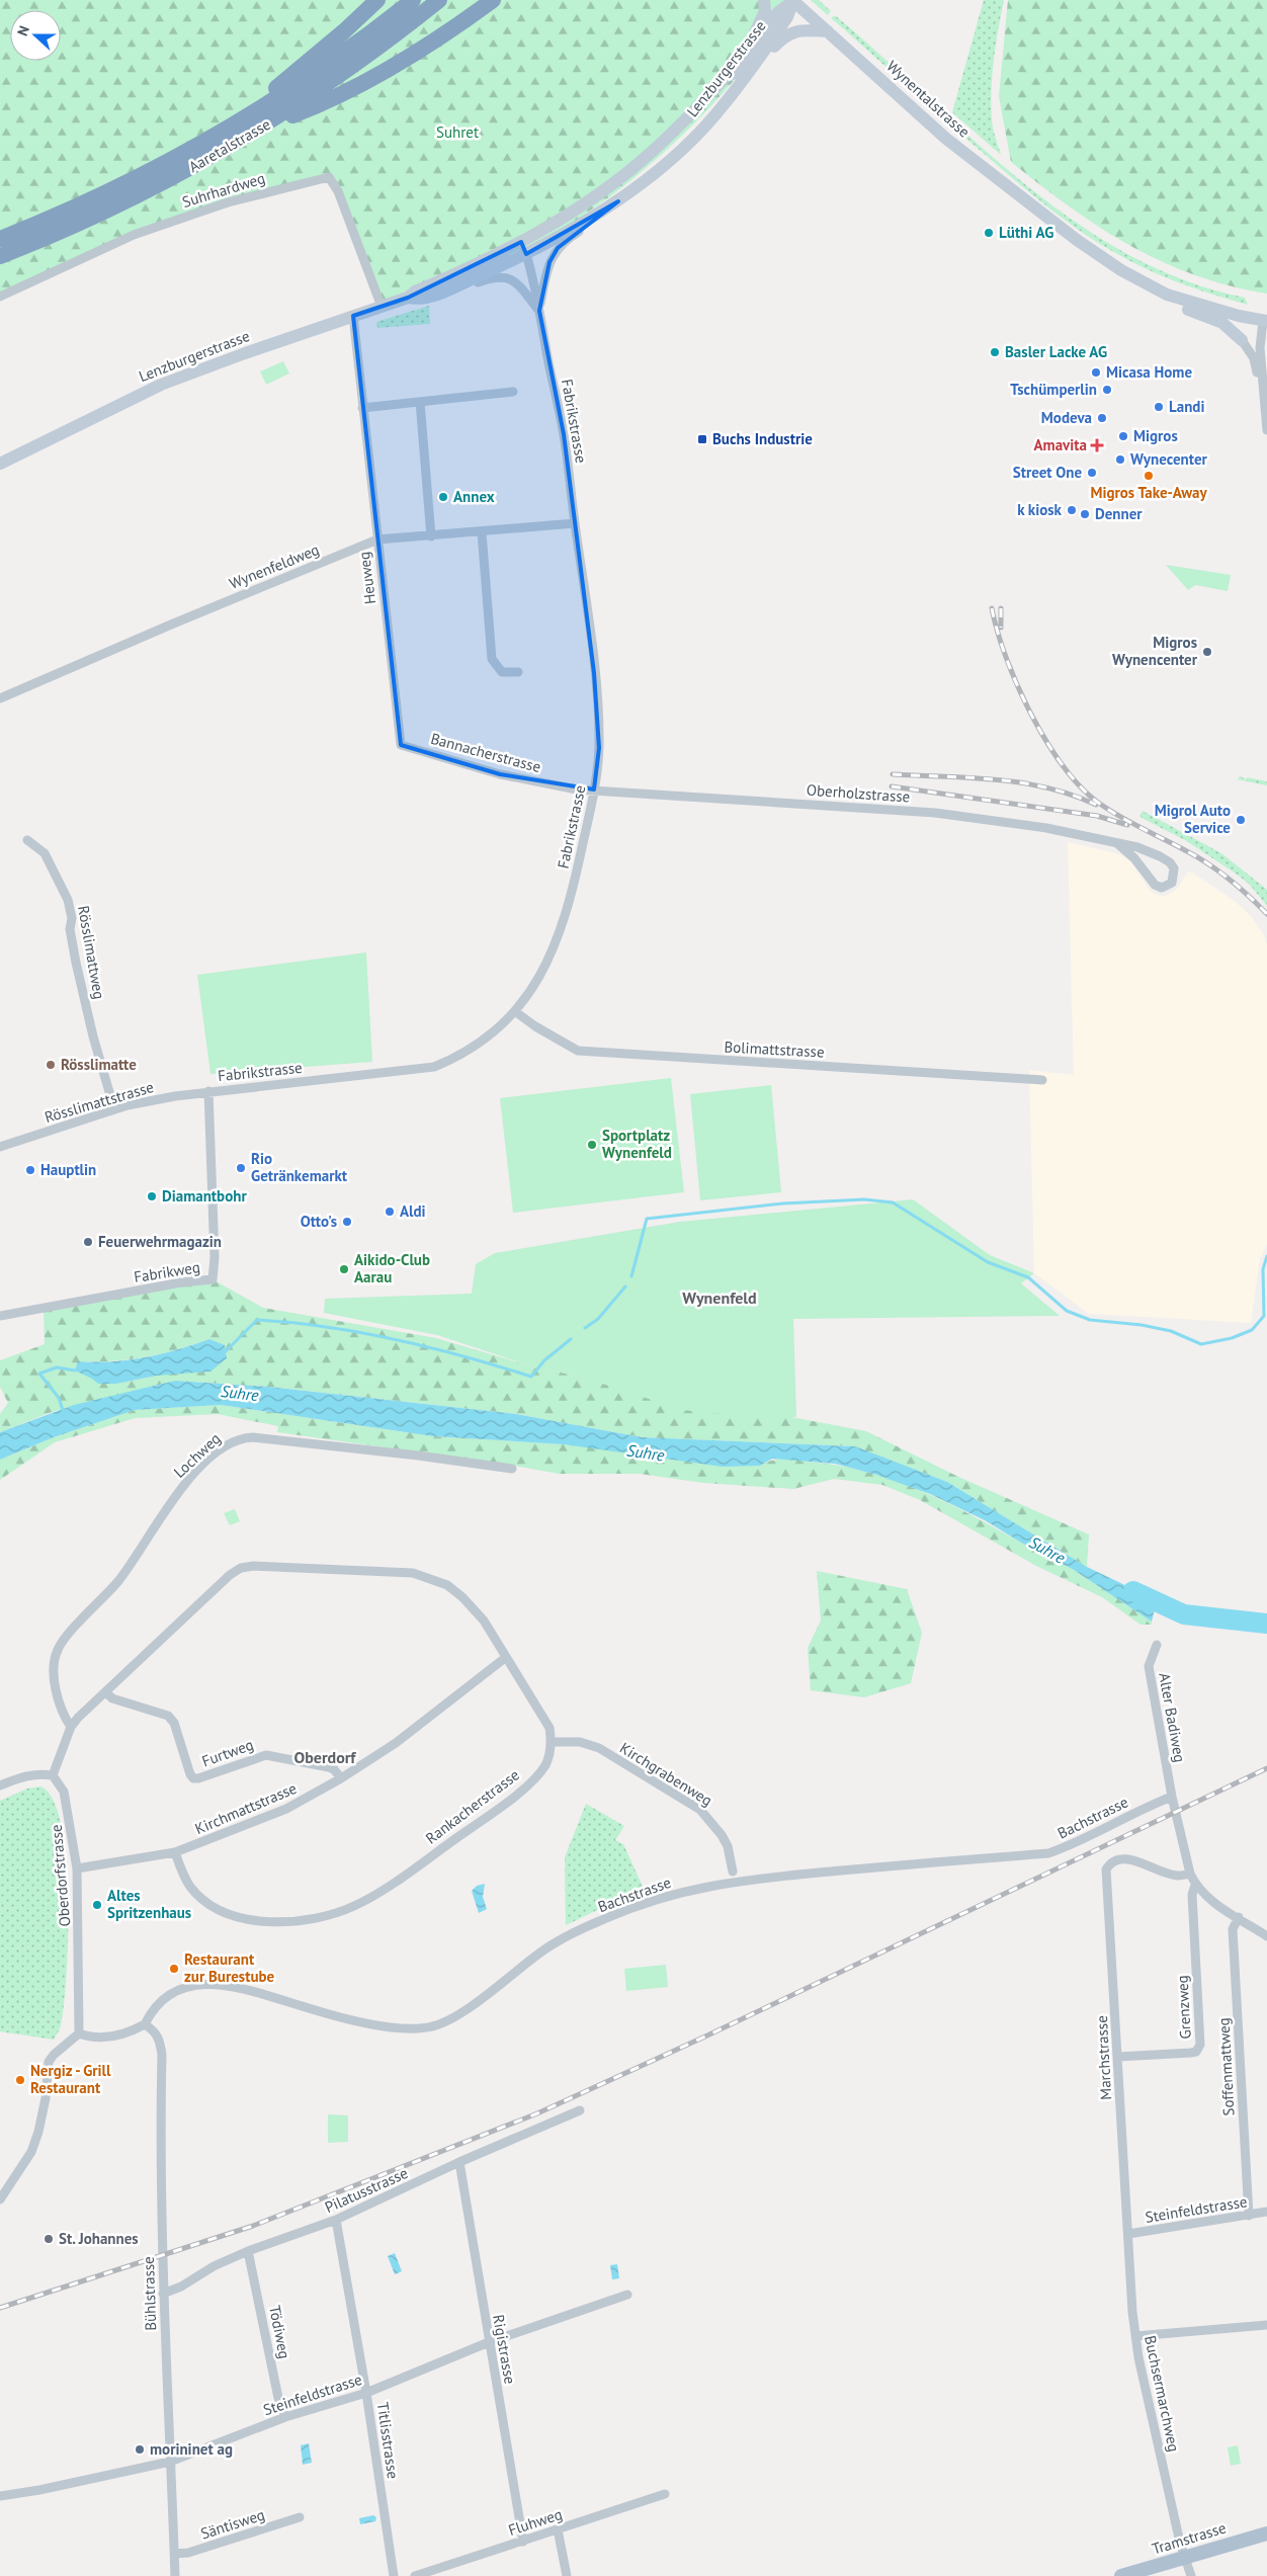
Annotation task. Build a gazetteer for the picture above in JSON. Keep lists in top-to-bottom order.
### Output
{
  "streets": {
    "highway": ["Aaretalstrasse"],
    "main road": ["Lenzburgerstrasse", "Wynentalstrasse", "Tramstrasse"],
    "street": [
      "Suhrhardweg",
      "Fabrikstrasse",
      "Wynenfeldweg",
      "Heuweg",
      "Bannacherstrasse",
      "Oberholzstrasse",
      "Rösslimattweg",
      "Bolimattstrasse",
      "Rösslimattstrasse",
      "Fabrikweg",
      "Lochweg",
      "Alter Badiweg",
      "Furtweg",
      "Kirchgrabenweg",
      "Rankacherstrasse",
      "Kirchmattstrasse",
      "Bachstrasse",
      "Oberdorfstrasse",
      "Grenzweg",
      "Marchstrasse",
      "Soffenmattweg",
      "Pilatusstrasse",
      "Steinfeldstrasse",
      "Bühlstrasse",
      "Tödiweg",
      "Rigistrasse",
      "Buchsermarchweg",
      "Titlisstrasse",
      "Fluhweg",
      "Säntisweg"
    ]
  },
  "crossings": [
    ["Lenzburgerstrasse", "Wynentalstrasse"],
    ["Lenzburgerstrasse", "Suhrhardweg"],
    ["Lenzburgerstrasse", "Fabrikstrasse"],
    ["Lenzburgerstrasse", "Heuweg"],
    ["Fabrikstrasse", "Wynenfeldweg"],
    ["Fabrikstrasse", "Bannacherstrasse"],
    ["Fabrikstrasse", "Oberholzstrasse"],
    ["Fabrikstrasse", "Bolimattstrasse"],
    ["Fabrikstrasse", "Rösslimattstrasse"],
    ["Fabrikstrasse", "Fabrikweg"],
    ["Wynenfeldweg", "Heuweg"],
    ["Heuweg", "Bannacherstrasse"],
    ["Bannacherstrasse", "Oberholzstrasse"],
    ["Rösslimattweg", "Rösslimattstrasse"],
    ["Rösslimattstrasse", "Fabrikweg"],
    ["Alter Badiweg", "Bachstrasse"],
    ["Alter Badiweg", "Grenzweg"],
    ["Alter Badiweg", "Marchstrasse"],
    ["Furtweg", "Kirchmattstrasse"],
    ["Kirchgrabenweg", "Rankacherstrasse"],
    ["Rankacherstrasse", "Kirchmattstrasse"],
    ["Kirchmattstrasse", "Oberdorfstrasse"],
    ["Bachstrasse", "Bühlstrasse"],
    ["Grenzweg", "Marchstrasse"],
    ["Marchstrasse", "Steinfeldstrasse"],
    ["Marchstrasse", "Buchsermarchweg"],
    ["Soffenmattweg", "Steinfeldstrasse"],
    ["Pilatusstrasse", "Bühlstrasse"],
    ["Pilatusstrasse", "Tödiweg"],
    ["Pilatusstrasse", "Rigistrasse"],
    ["Pilatusstrasse", "Titlisstrasse"],
    ["Steinfeldstrasse", "Bühlstrasse"],
    ["Steinfeldstrasse", "Tödiweg"],
    ["Steinfeldstrasse", "Rigistrasse"],
    ["Steinfeldstrasse", "Buchsermarchweg"],
    ["Steinfeldstrasse", "Titlisstrasse"],
    ["Bühlstrasse", "Säntisweg"],
    ["Rigistrasse", "Fluhweg"],
    ["Buchsermarchweg", "Tramstrasse"]
  ],
  "districts": ["Wynenfeld", "Oberdorf"],
  "water": ["Suhre"],
  "parks": ["Suhret"],
  "places": {
    "other": [
      "Lüthi AG",
      "Basler Lacke AG",
      "Micasa Home",
      "Tschümperlin",
      "Landi",
      "Modeva",
      "Migros",
      "Wynecenter",
      "Street One",
      "Migros Take-Away",
      "Annex",
      "k kiosk",
      "Denner",
      "Migros Wynencenter",
      "Migrol Auto Service",
      "Rösslimatte",
      "Sportplatz Wynenfeld",
      "Rio Getränkemarkt",
      "Hauptlin",
      "Diamantbohr",
      "Aldi",
      "Otto's",
      "Feuerwehrmagazin",
      "Aikido-Club Aarau",
      "Altes Spritzenhaus",
      "Restaurant zur Burestube",
      "Nergiz - Grill Restaurant",
      "St. Johannes",
      "morininet ag"
    ],
    "transit": ["Buchs Industrie"],
    "health": ["Amavita"]
  },
  "north": "left"
}
